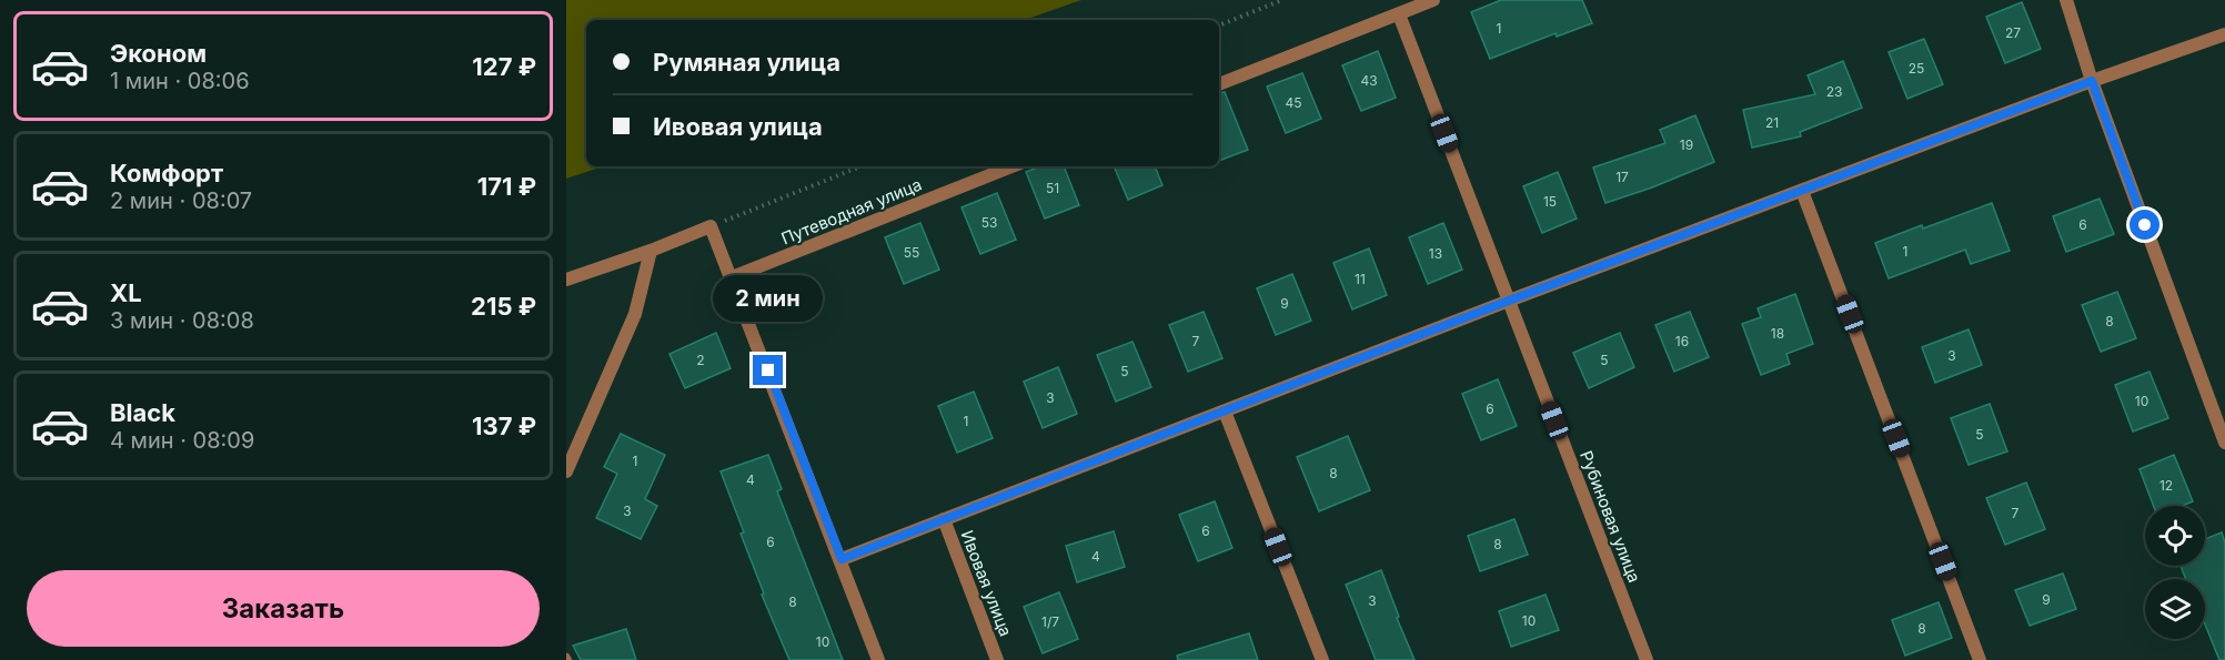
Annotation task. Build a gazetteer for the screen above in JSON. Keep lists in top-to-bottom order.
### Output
{
  "streets": {
    "street": ["Путеводная улица", "Рубиновая улица", "Ивовая улица"]
  },
  "house_numbers": [
    "1",
    "27",
    "25",
    "43",
    "23",
    "45",
    "21",
    "19",
    "17",
    "51",
    "15",
    "53",
    "6",
    "1",
    "55",
    "13",
    "11",
    "9",
    "8",
    "18",
    "7",
    "16",
    "3",
    "2",
    "5",
    "5",
    "3",
    "10",
    "6",
    "1",
    "5",
    "1",
    "8",
    "4",
    "12",
    "3",
    "7",
    "6",
    "6",
    "8",
    "4",
    "9",
    "3",
    "8",
    "10",
    "1/7",
    "8",
    "10"
  ],
  "page": {
    "list": [
      {
        "name": "Эконом",
        "note": "1 мин · 08:06",
        "value": "127 ₽"
      },
      {
        "name": "Комфорт",
        "note": "2 мин · 08:07",
        "value": "171 ₽"
      },
      {
        "name": "XL",
        "note": "3 мин · 08:08",
        "value": "215 ₽"
      },
      {
        "name": "Black",
        "note": "4 мин · 08:09",
        "value": "137 ₽"
      }
    ],
    "banner": ["Румяная улица", "Ивовая улица"],
    "bubble": "2 мин",
    "buttons": "Заказать"
  }
}
